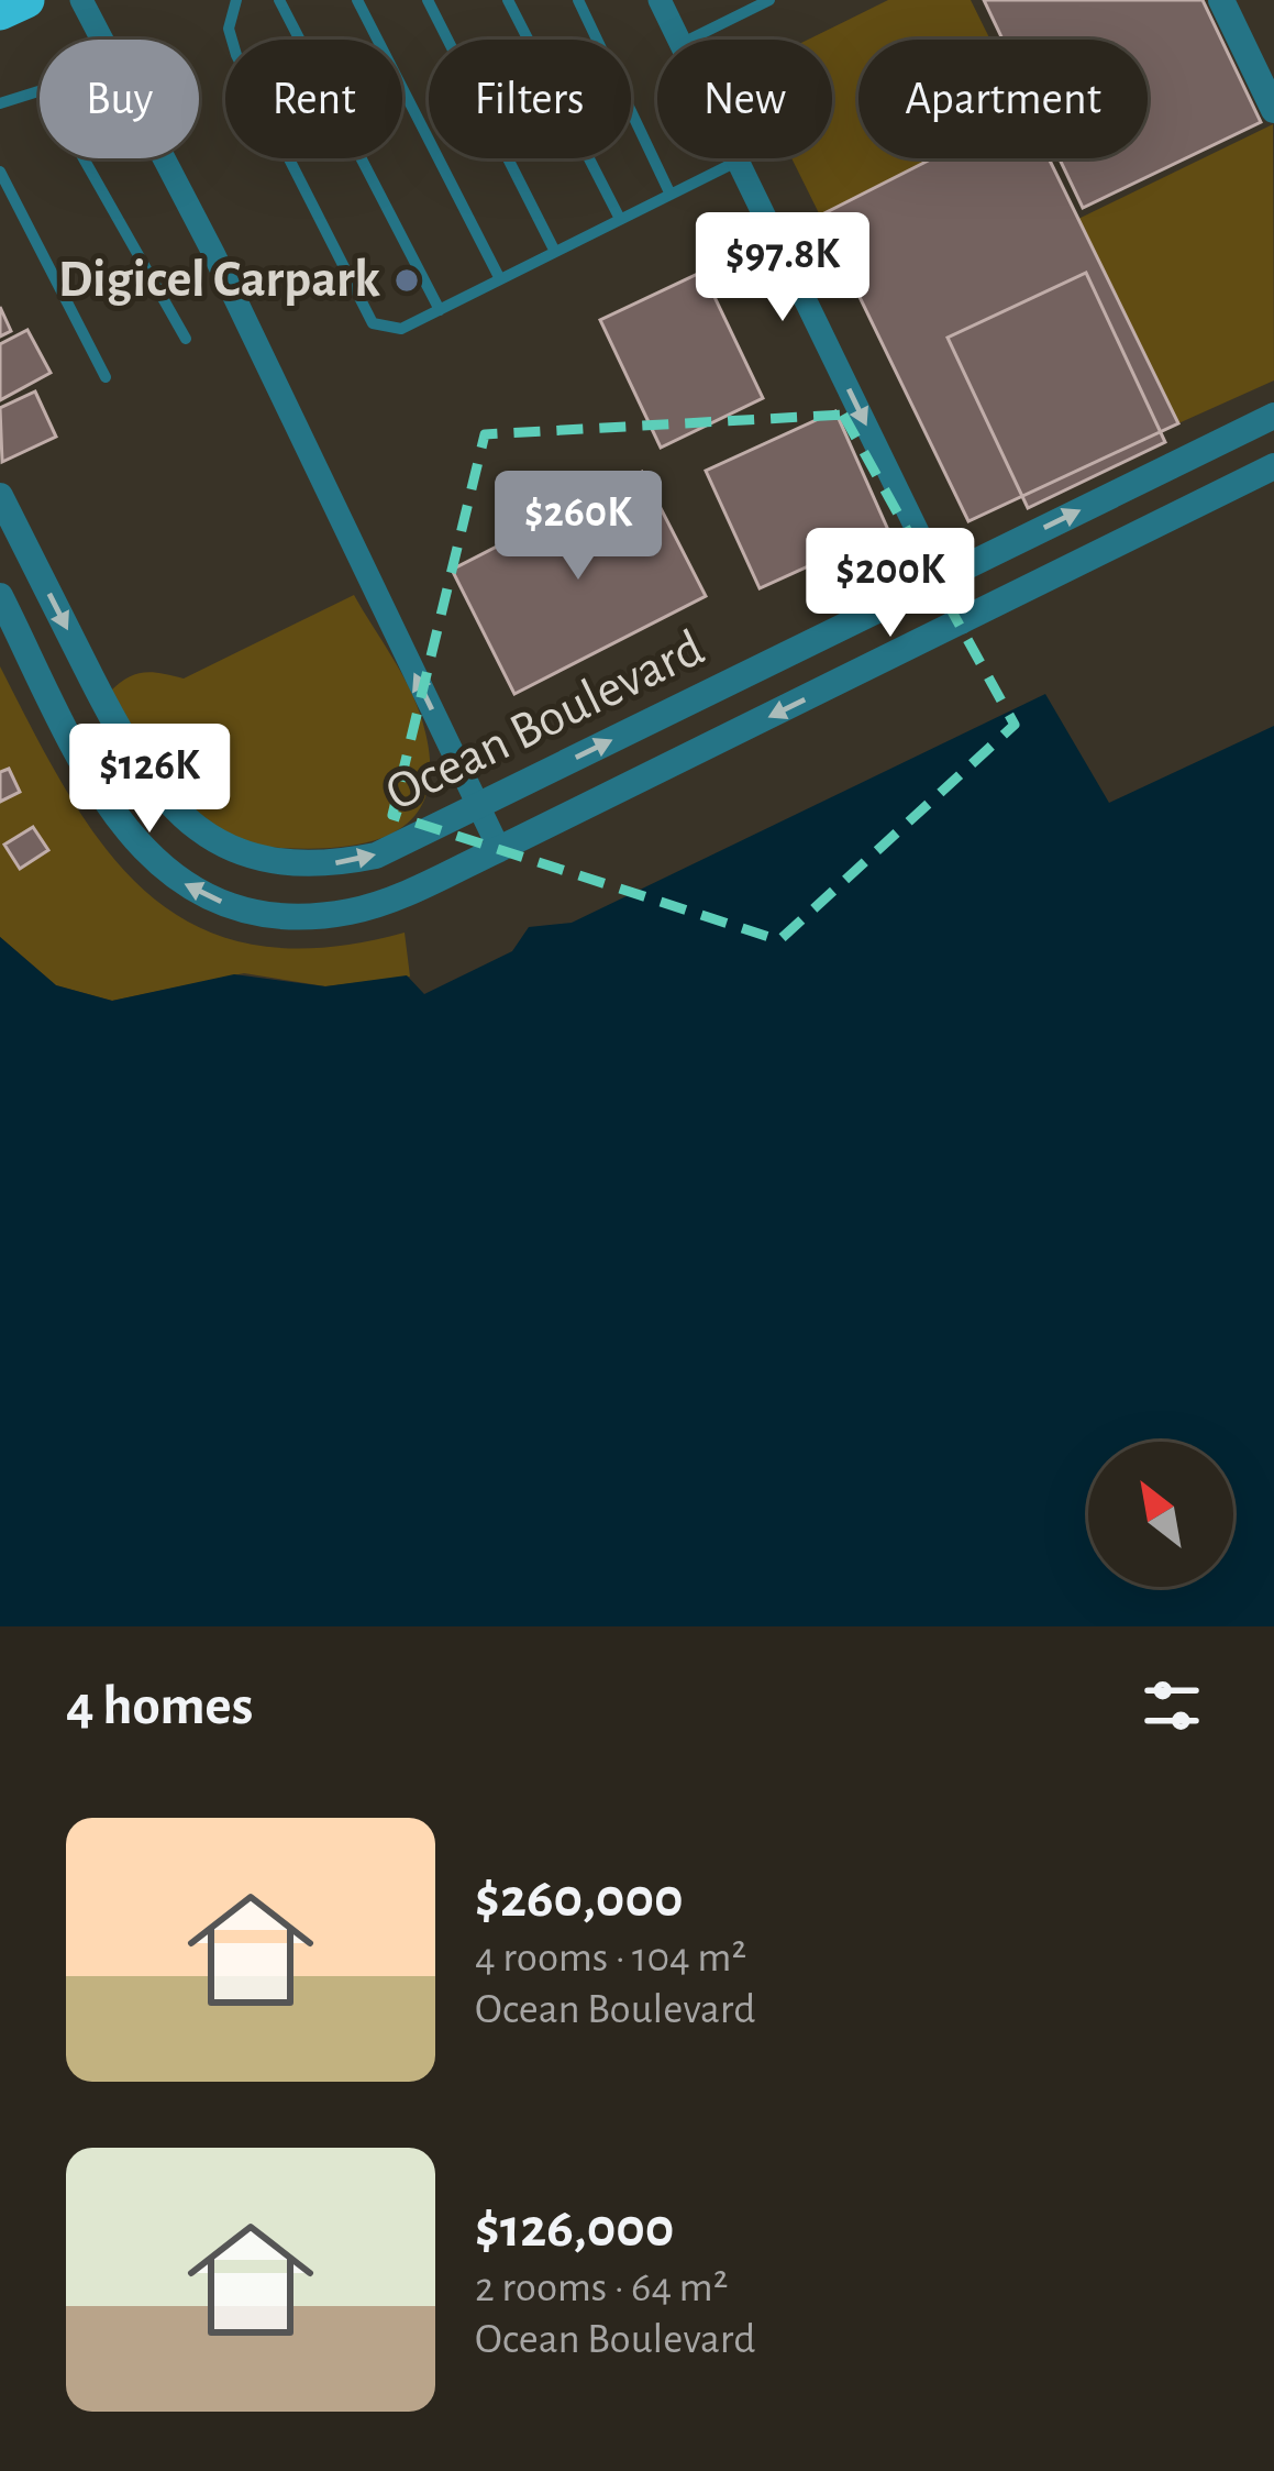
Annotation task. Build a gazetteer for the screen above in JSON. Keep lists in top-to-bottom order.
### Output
{
  "streets": {
    "street": ["Ocean Boulevard"]
  },
  "places": ["Digicel Carpark"],
  "north": "top left",
  "page": {
    "chip": [
      "Buy",
      "Rent",
      "Filters",
      "New",
      "Apartment"
    ],
    "price": [
      "$97.8K",
      "$260K",
      "$200K",
      "$126K"
    ],
    "heading": "4 homes",
    "list": [
      {
        "name": "$260,000",
        "note": "4 rooms · 104 m² · Ocean Boulevard"
      },
      {
        "name": "$126,000",
        "note": "2 rooms · 64 m² · Ocean Boulevard"
      }
    ]
  }
}
